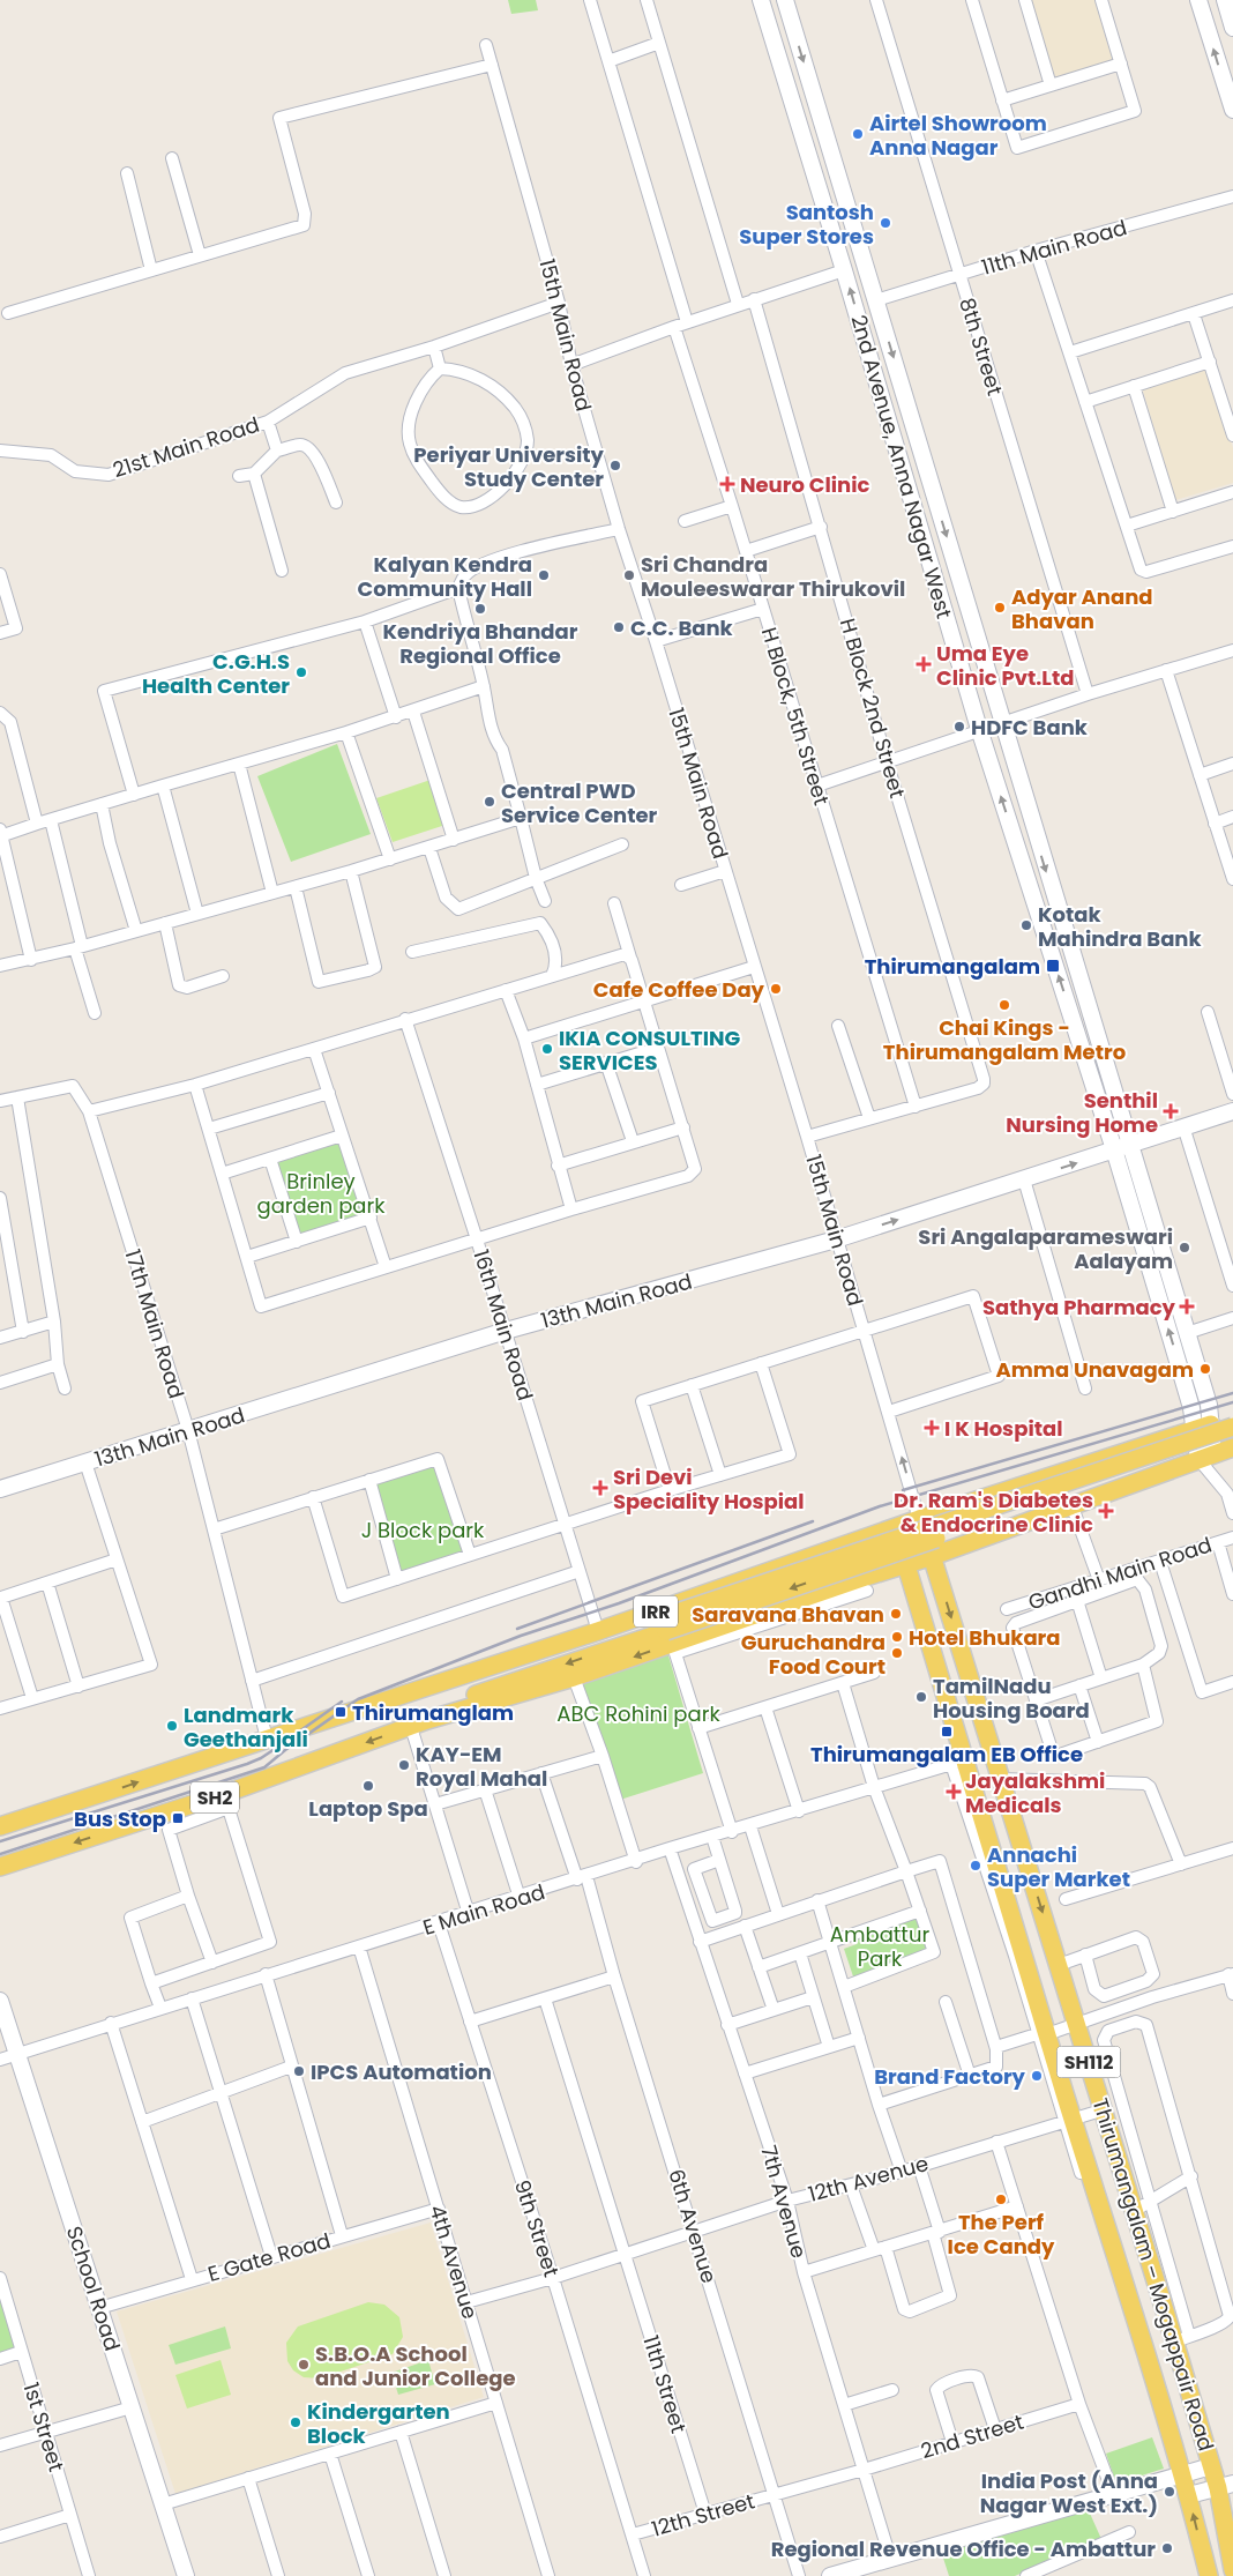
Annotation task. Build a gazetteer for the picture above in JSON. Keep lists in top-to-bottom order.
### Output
{
  "streets": {
    "main road": [
      "2nd Avenue, Anna Nagar West",
      "13th Main Road",
      "IRR",
      "SH2",
      "SH112",
      "Thirumangalam – Mogappair Road",
      "School Road"
    ],
    "street": [
      "11th Main Road",
      "15th Main Road",
      "8th Street",
      "21st Main Road",
      "H Block 2nd Street",
      "H Block, 5th Street",
      "17th Main Road",
      "16th Main Road",
      "Gandhi Main Road",
      "E Main Road",
      "12th Avenue",
      "7th Avenue",
      "6th Avenue",
      "9th Street",
      "E Gate Road",
      "4th Avenue",
      "11th Street",
      "1st Street",
      "2nd Street",
      "12th Street"
    ]
  },
  "crossings": [
    ["11th Main Road", "8th Street"],
    ["11th Main Road", "2nd Avenue, Anna Nagar West"],
    ["15th Main Road", "21st Main Road"],
    ["15th Main Road", "13th Main Road"],
    ["15th Main Road", "IRR"],
    ["15th Main Road", "Thirumangalam – Mogappair Road"],
    ["2nd Avenue, Anna Nagar West", "13th Main Road"],
    ["2nd Avenue, Anna Nagar West", "IRR"],
    ["H Block 2nd Street", "H Block, 5th Street"],
    ["13th Main Road", "17th Main Road"],
    ["13th Main Road", "16th Main Road"],
    ["17th Main Road", "SH2"],
    ["16th Main Road", "IRR"],
    ["IRR", "SH2"],
    ["IRR", "Thirumangalam – Mogappair Road"],
    ["E Main Road", "7th Avenue"],
    ["E Main Road", "6th Avenue"],
    ["E Main Road", "9th Street"],
    ["E Main Road", "4th Avenue"],
    ["E Main Road", "Thirumangalam – Mogappair Road"],
    ["E Main Road", "School Road"],
    ["12th Avenue", "7th Avenue"],
    ["12th Avenue", "6th Avenue"],
    ["12th Avenue", "9th Street"],
    ["12th Avenue", "4th Avenue"],
    ["12th Avenue", "Thirumangalam – Mogappair Road"],
    ["12th Avenue", "11th Street"],
    ["7th Avenue", "2nd Street"],
    ["6th Avenue", "2nd Street"],
    ["6th Avenue", "12th Street"],
    ["9th Street", "12th Street"],
    ["E Gate Road", "4th Avenue"],
    ["E Gate Road", "School Road"],
    ["11th Street", "12th Street"],
    ["2nd Street", "12th Street"]
  ],
  "parks": [
    "Brinley garden park",
    "J Block park",
    "ABC Rohini park",
    "Ambattur Park"
  ],
  "places": {
    "other": [
      "Airtel Showroom Anna Nagar",
      "Santosh Super Stores",
      "Periyar University Study Center",
      "Kalyan Kendra Community Hall",
      "Sri Chandra Mouleeswarar Thirukovil",
      "Adyar Anand Bhavan",
      "Kendriya Bhandar Regional Office",
      "C.C. Bank",
      "C.G.H.S Health Center",
      "HDFC Bank",
      "Central PWD Service Center",
      "Kotak Mahindra Bank",
      "Cafe Coffee Day",
      "Chai Kings - Thirumangalam Metro",
      "IKIA CONSULTING SERVICES",
      "Sri Angalaparameswari Aalayam",
      "Amma Unavagam",
      "Saravana Bhavan",
      "Hotel Bhukara",
      "Guruchandra Food Court",
      "TamilNadu Housing Board",
      "Landmark Geethanjali",
      "KAY-EM Royal Mahal",
      "Laptop Spa",
      "Annachi Super Market",
      "IPCS Automation",
      "Brand Factory",
      "The Perf Ice Candy",
      "S.B.O.A School and Junior College",
      "Kindergarten Block",
      "India Post (Anna Nagar West Ext.)",
      "Regional Revenue Office - Ambattur"
    ],
    "health": [
      "Neuro Clinic",
      "Uma Eye Clinic Pvt.Ltd",
      "Senthil Nursing Home",
      "Sathya Pharmacy",
      "I K Hospital",
      "Sri Devi Speciality Hospial",
      "Dr. Ram's Diabetes & Endocrine Clinic",
      "Jayalakshmi Medicals"
    ],
    "transit": [
      "Thirumangalam",
      "Thirumanglam",
      "Thirumangalam EB Office",
      "Bus Stop"
    ]
  }
}
